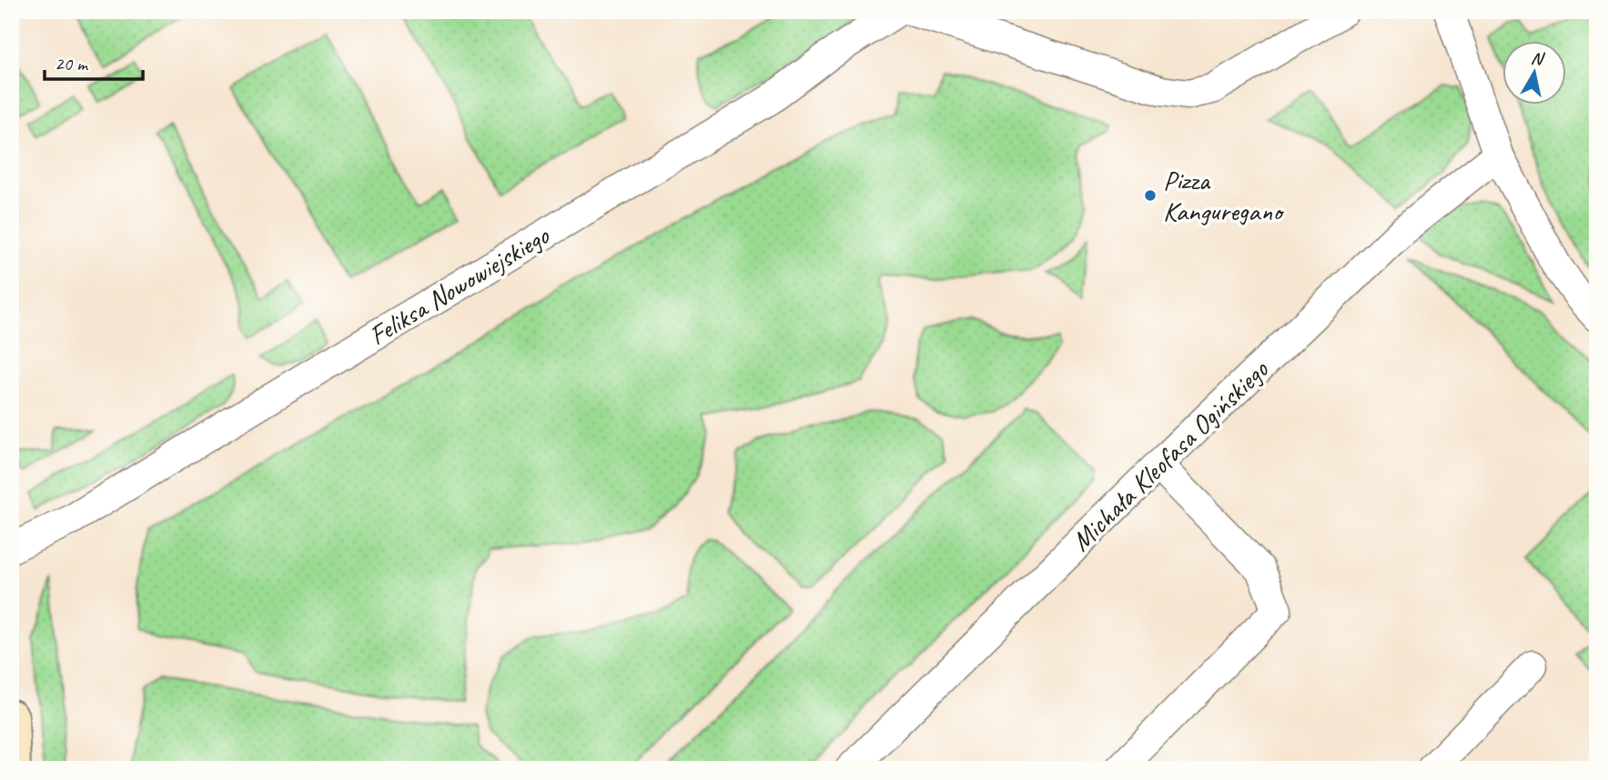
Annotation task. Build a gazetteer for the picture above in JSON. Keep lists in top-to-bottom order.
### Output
{
  "streets": {
    "street": ["Feliksa Nowowiejskiego", "Michała Kleofasa Ogińskiego"]
  },
  "places": ["Pizza Kanguregano"],
  "scale_bar": "20 m",
  "north": "top"
}
